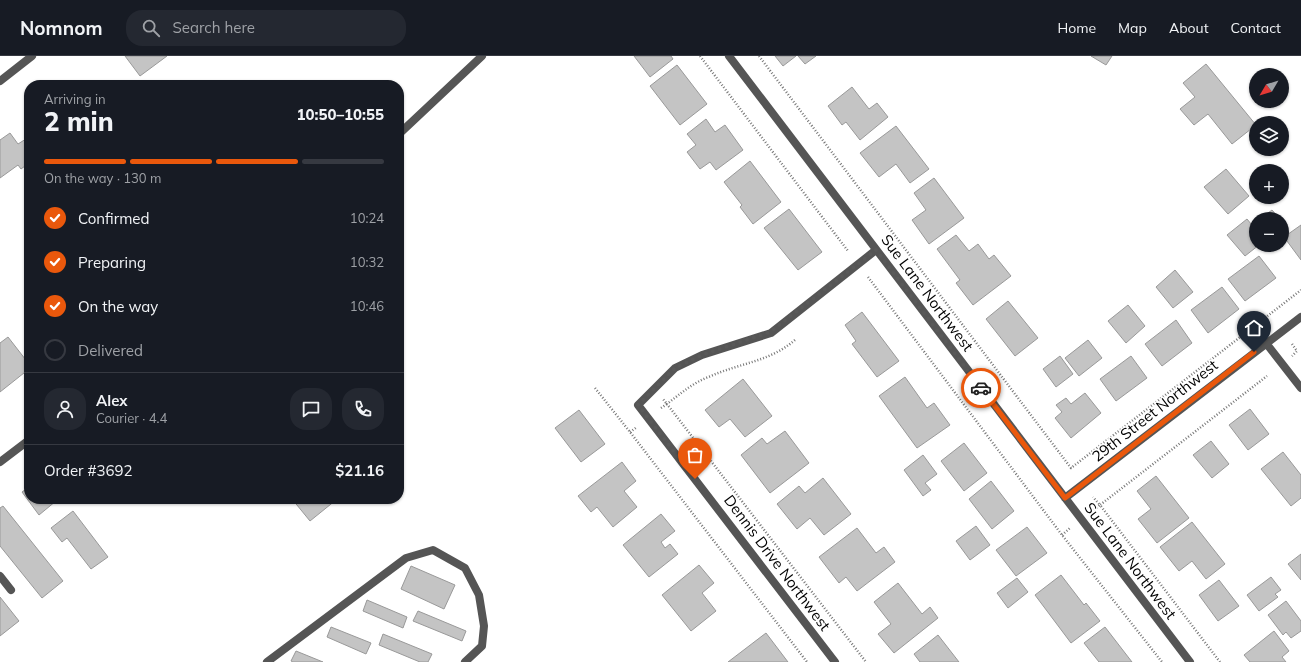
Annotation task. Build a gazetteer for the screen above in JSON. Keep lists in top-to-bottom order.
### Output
{
  "streets": {
    "street": ["Sue Lane Northwest", "29th Street Northwest", "Dennis Drive Northwest"]
  },
  "crossings": [
    ["Sue Lane Northwest", "29th Street Northwest"],
    ["Sue Lane Northwest", "Dennis Drive Northwest"]
  ],
  "north": "bottom left",
  "page": {
    "header": "Nomnom",
    "search": "Search here",
    "nav": [
      "Home",
      "Map",
      "About",
      "Contact"
    ],
    "map_buttons": ["+", "−"],
    "heading": ["2 min", "Arriving in", "10:50–10:55"],
    "panel": [
      "Alex",
      "Courier · 4.4",
      "Order #3692",
      "$21.16"
    ],
    "bar": "On the way · 130 m",
    "list": [
      ["Confirmed", "10:24"],
      ["Preparing", "10:32"],
      ["On the way", "10:46"],
      "Delivered"
    ]
  }
}
